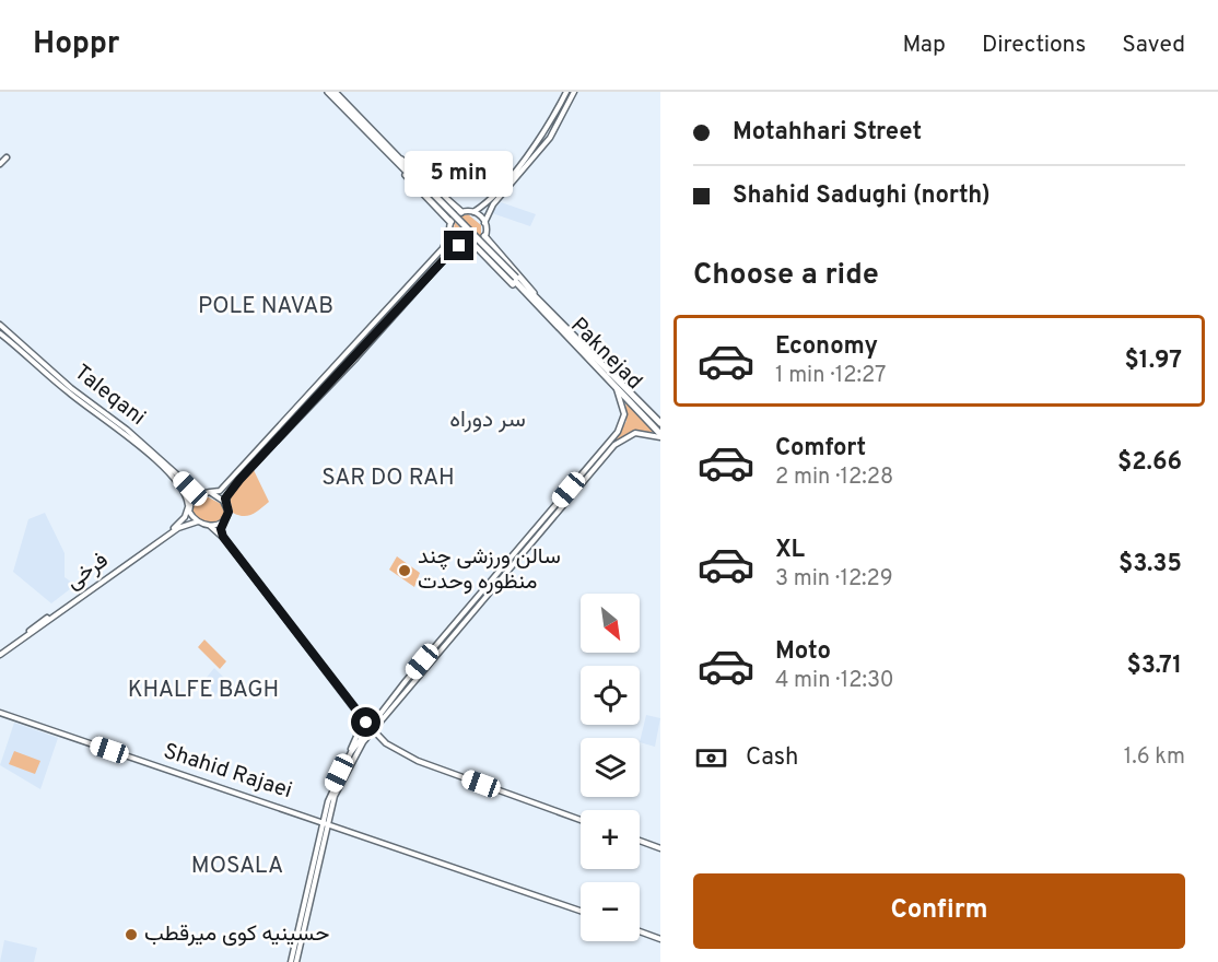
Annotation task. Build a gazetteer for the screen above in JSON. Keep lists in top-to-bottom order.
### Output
{
  "streets": {
    "main road": [
      "Paknejad",
      "Taleqani",
      "فرخی",
      "Shahid Rajaei"
    ]
  },
  "crossings": [
    ["Taleqani", "فرخی"]
  ],
  "districts": [
    "POLE NAVAB",
    "سر دوراه",
    "SAR DO RAH",
    "KHALFE BAGH",
    "MOSALA"
  ],
  "places": ["سالن ورزشی چند منظوره وحدت", "حسینیه کوی میرقطب"],
  "north": "bottom right",
  "page": {
    "header": "Hoppr",
    "nav": ["Map", "Directions", "Saved"],
    "banner": ["Motahhari Street", "Shahid Sadughi (north)"],
    "bubble": "5 min",
    "heading": "Choose a ride",
    "list": [
      {
        "name": "Economy",
        "note": "1 min · 12:27",
        "value": "$1.97"
      },
      {
        "name": "Comfort",
        "note": "2 min · 12:28",
        "value": "$2.66"
      },
      {
        "name": "XL",
        "note": "3 min · 12:29",
        "value": "$3.35"
      },
      {
        "name": "Moto",
        "note": "4 min · 12:30",
        "value": "$3.71"
      }
    ],
    "map_buttons": ["+", "−"],
    "pay": ["Cash", "1.6 km"],
    "buttons": "Confirm"
  }
}
